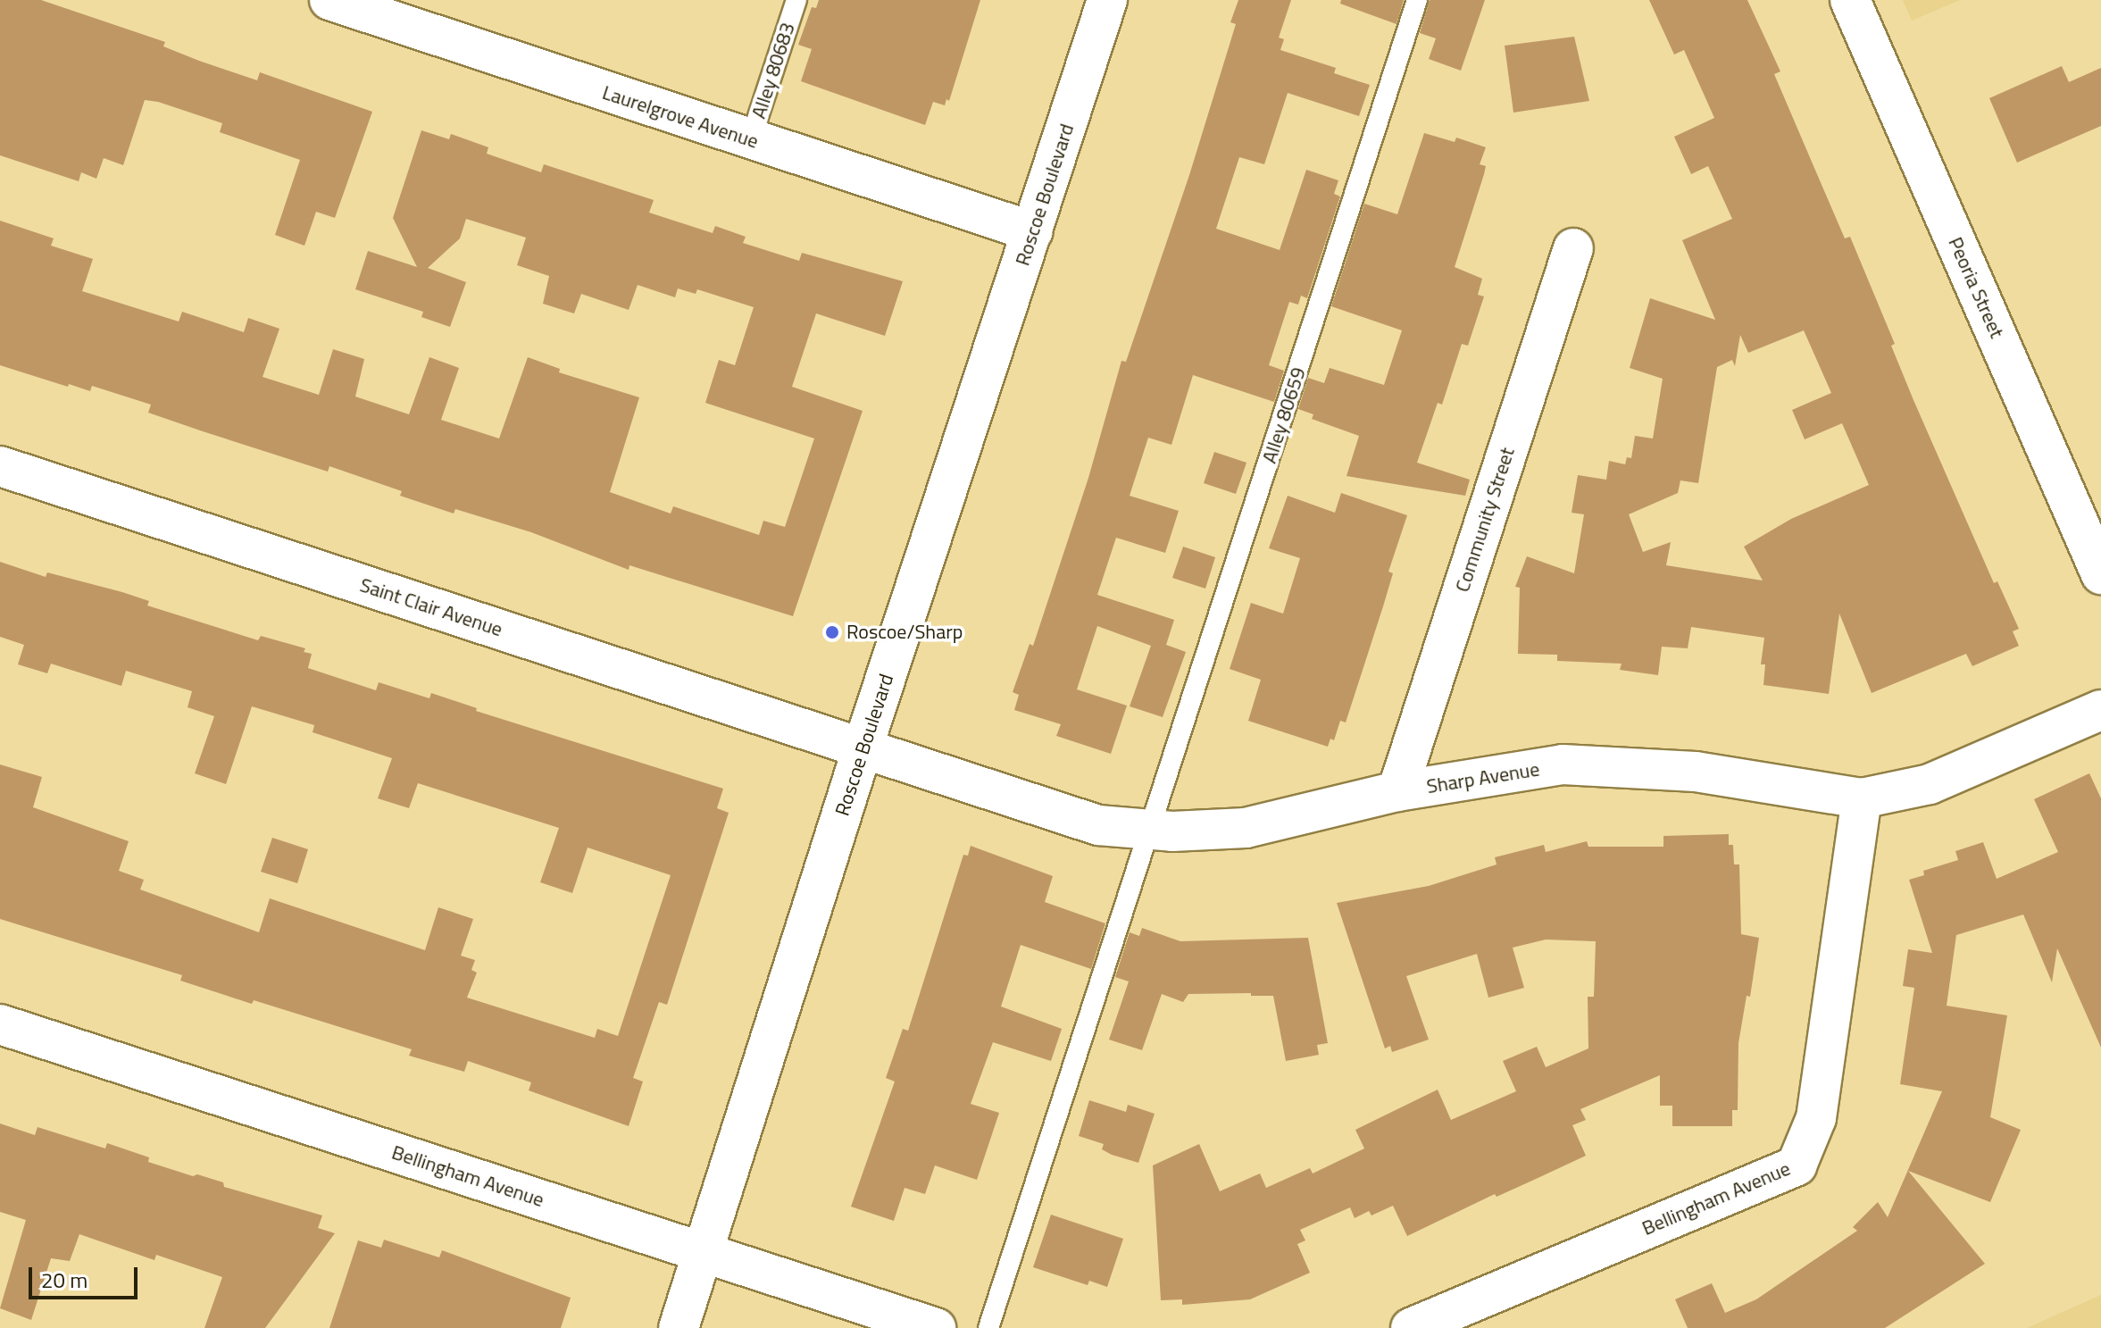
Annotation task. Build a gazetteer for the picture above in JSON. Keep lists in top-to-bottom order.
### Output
{
  "streets": {
    "street": [
      "Laurelgrove Avenue",
      "Roscoe Boulevard",
      "Peoria Street",
      "Community Street",
      "Saint Clair Avenue",
      "Sharp Avenue",
      "Bellingham Avenue"
    ],
    "lane": ["Alley 80683", "Alley 80659"]
  },
  "crossings": [
    ["Alley 80683", "Laurelgrove Avenue"],
    ["Laurelgrove Avenue", "Roscoe Boulevard"],
    ["Roscoe Boulevard", "Saint Clair Avenue"],
    ["Roscoe Boulevard", "Sharp Avenue"],
    ["Roscoe Boulevard", "Bellingham Avenue"],
    ["Alley 80659", "Sharp Avenue"],
    ["Community Street", "Sharp Avenue"],
    ["Saint Clair Avenue", "Sharp Avenue"],
    ["Sharp Avenue", "Bellingham Avenue"]
  ],
  "places": ["Roscoe/Sharp"],
  "scale_bar": "20 m"
}
